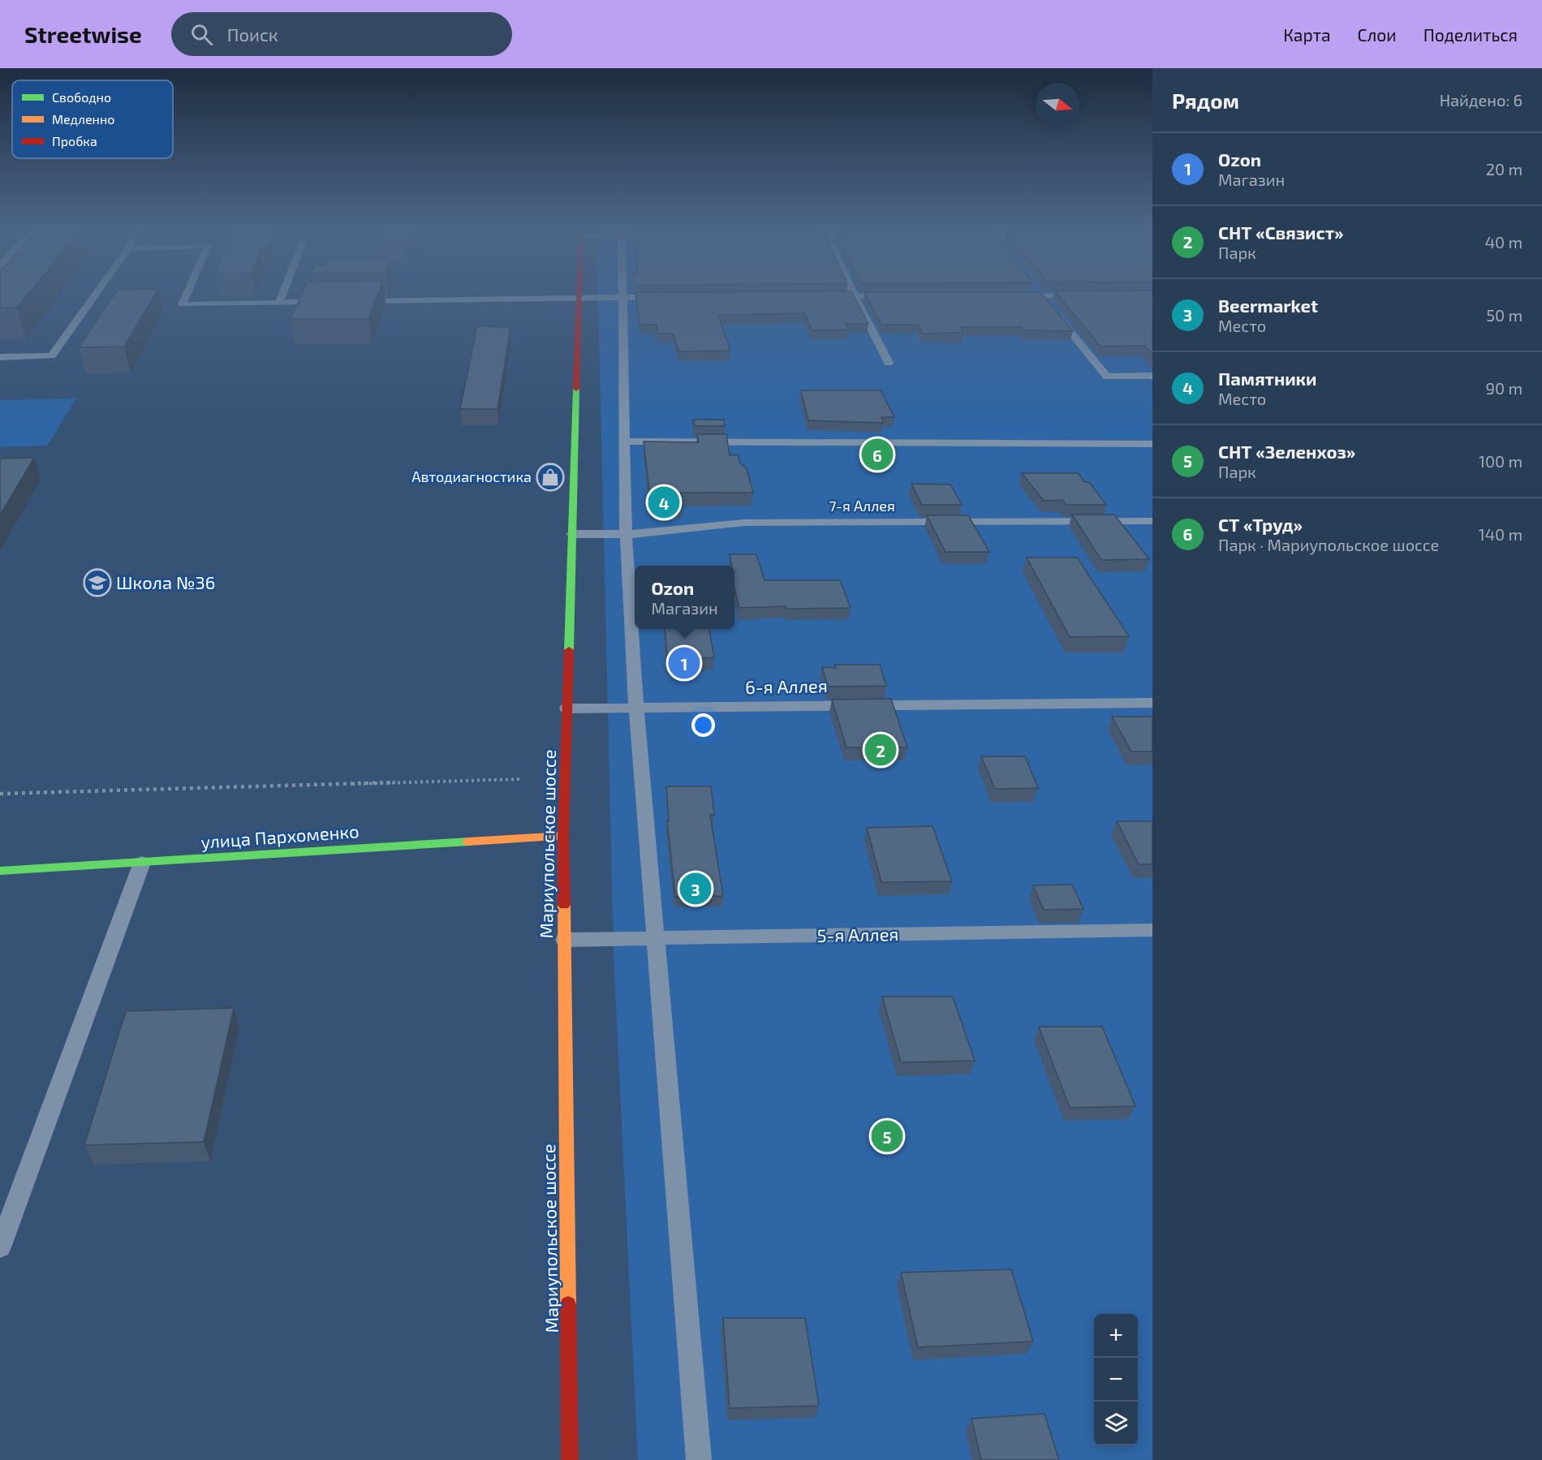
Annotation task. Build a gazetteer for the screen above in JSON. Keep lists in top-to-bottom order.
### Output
{
  "streets": {
    "main road": ["улица Пархоменко", "Мариупольское шоссе"],
    "lane": ["7-я Аллея", "6-я Аллея", "5-я Аллея"]
  },
  "crossings": [
    ["7-я Аллея", "Мариупольское шоссе"],
    ["6-я Аллея", "Мариупольское шоссе"],
    ["улица Пархоменко", "Мариупольское шоссе"],
    ["Мариупольское шоссе", "5-я Аллея"]
  ],
  "places": {
    "shop": ["Автодиагностика"],
    "school or university": ["Школа №36"]
  },
  "legend": ["Свободно", "Медленно", "Пробка"],
  "north": "right",
  "page": {
    "header": "Streetwise",
    "search": "Поиск",
    "nav": ["Карта", "Слои", "Поделиться"],
    "heading": ["Рядом", "Найдено: 6"],
    "list": [
      {
        "mark": "1",
        "name": "Ozon",
        "note": "Магазин",
        "value": "20 m"
      },
      {
        "mark": "2",
        "name": "СНТ «Связист»",
        "note": "Парк",
        "value": "40 m"
      },
      {
        "mark": "3",
        "name": "Beermarket",
        "note": "Место",
        "value": "50 m"
      },
      {
        "mark": "4",
        "name": "Памятники",
        "note": "Место",
        "value": "90 m"
      },
      {
        "mark": "5",
        "name": "СНТ «Зеленхоз»",
        "note": "Парк",
        "value": "100 m"
      },
      {
        "mark": "6",
        "name": "СТ «Труд»",
        "note": "Парк · Мариупольское шоссе",
        "value": "140 m"
      }
    ],
    "pins": [
      "6",
      "4",
      "1",
      "2",
      "3",
      "5"
    ],
    "popup": ["Ozon", "Магазин"],
    "map_buttons": ["+", "−"]
  }
}
